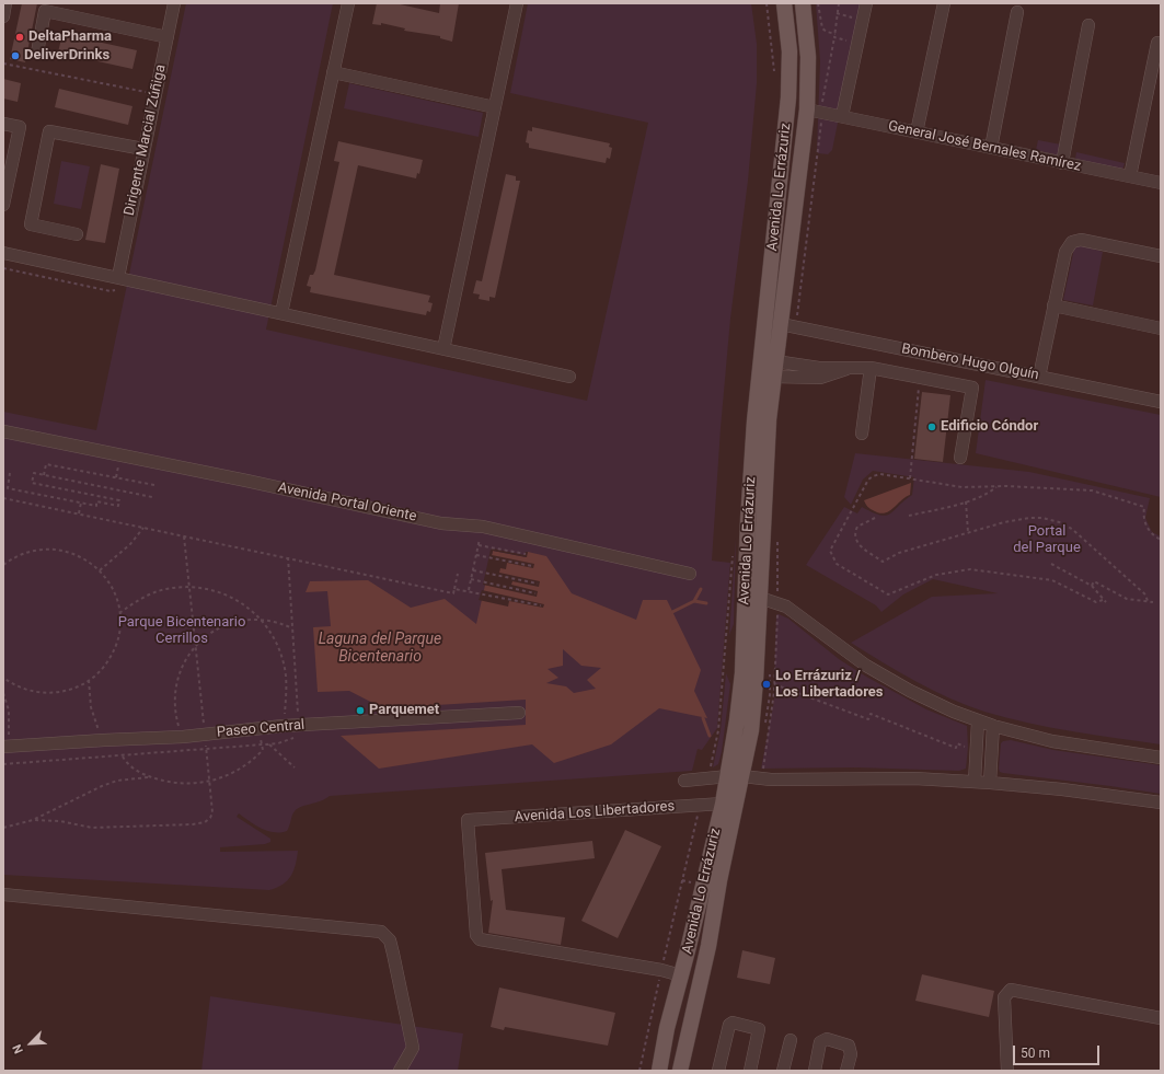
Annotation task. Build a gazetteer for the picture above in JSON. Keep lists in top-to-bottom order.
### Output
{
  "streets": {
    "main road": ["Avenida Lo Errázuriz"],
    "street": [
      "Dirigente Marcial Zúñiga",
      "General José Bernales Ramírez",
      "Bombero Hugo Olguín",
      "Avenida Portal Oriente",
      "Paseo Central",
      "Avenida Los Libertadores"
    ]
  },
  "crossings": [
    ["General José Bernales Ramírez", "Avenida Lo Errázuriz"],
    ["Avenida Lo Errázuriz", "Bombero Hugo Olguín"],
    ["Avenida Lo Errázuriz", "Avenida Los Libertadores"]
  ],
  "water": ["Laguna del Parque Bicentenario"],
  "parks": ["Portal del Parque", "Parque Bicentenario Cerrillos"],
  "places": [
    "DeltaPharma",
    "DeliverDrinks",
    "Edificio Cóndor",
    "Lo Errázuriz / Los Libertadores",
    "Parquemet"
  ],
  "scale_bar": "50 m",
  "north": "bottom left"
}
